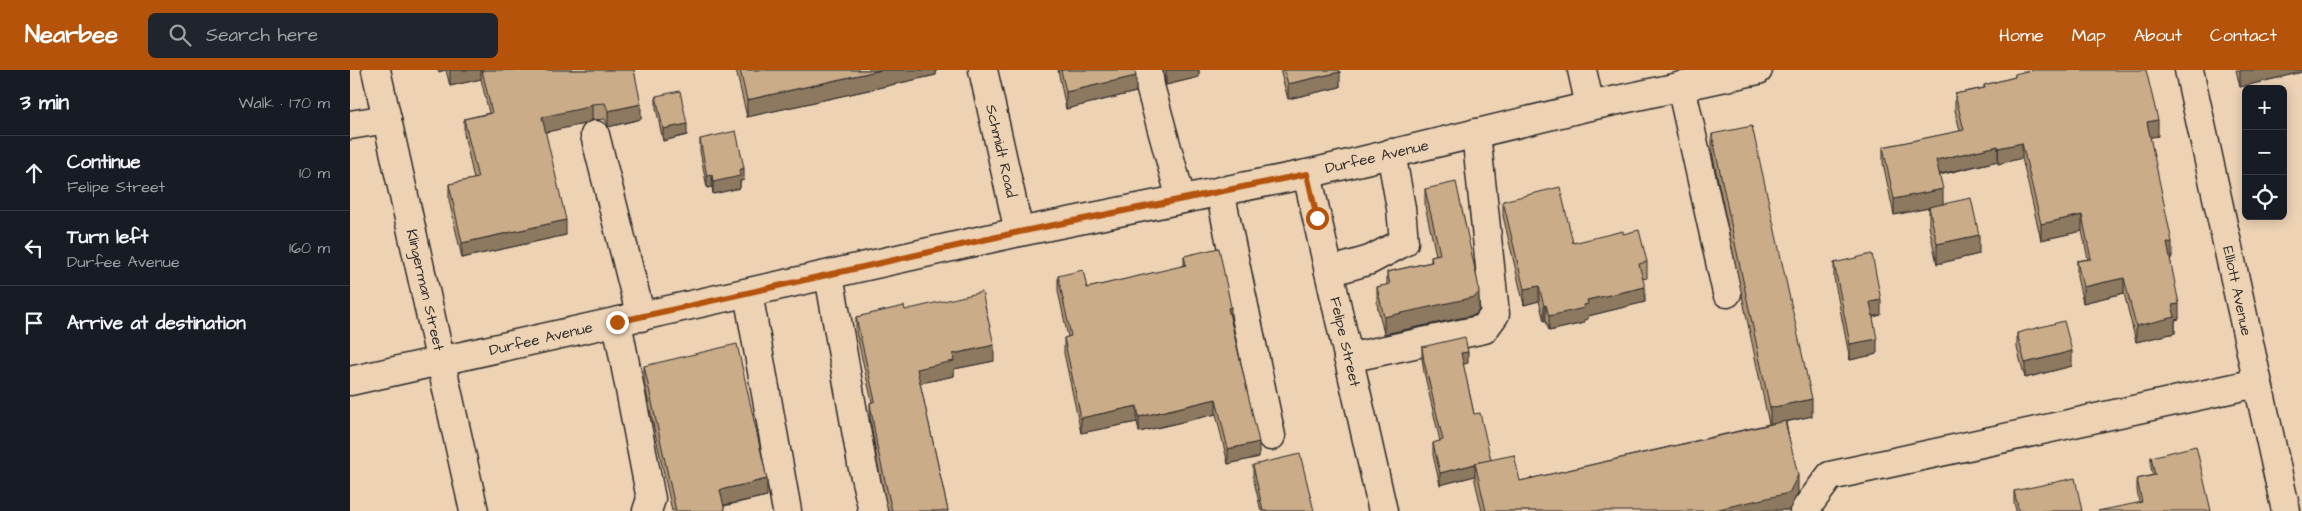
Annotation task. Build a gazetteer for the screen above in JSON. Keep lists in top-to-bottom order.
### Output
{
  "streets": {
    "street": [
      "Schmidt Road",
      "Durfee Avenue",
      "Klingerman Street",
      "Elliott Avenue",
      "Felipe Street"
    ]
  },
  "crossings": [
    ["Schmidt Road", "Durfee Avenue"],
    ["Durfee Avenue", "Klingerman Street"],
    ["Durfee Avenue", "Felipe Street"]
  ],
  "page": {
    "header": "Nearbee",
    "search": "Search here",
    "nav": [
      "Home",
      "Map",
      "About",
      "Contact"
    ],
    "heading": ["3 min", "Walk · 170 m"],
    "map_buttons": ["+", "−"],
    "list": [
      ["Continue", "Felipe Street", "10 m"],
      ["Turn left", "Durfee Avenue", "160 m"],
      "Arrive at destination"
    ]
  }
}
